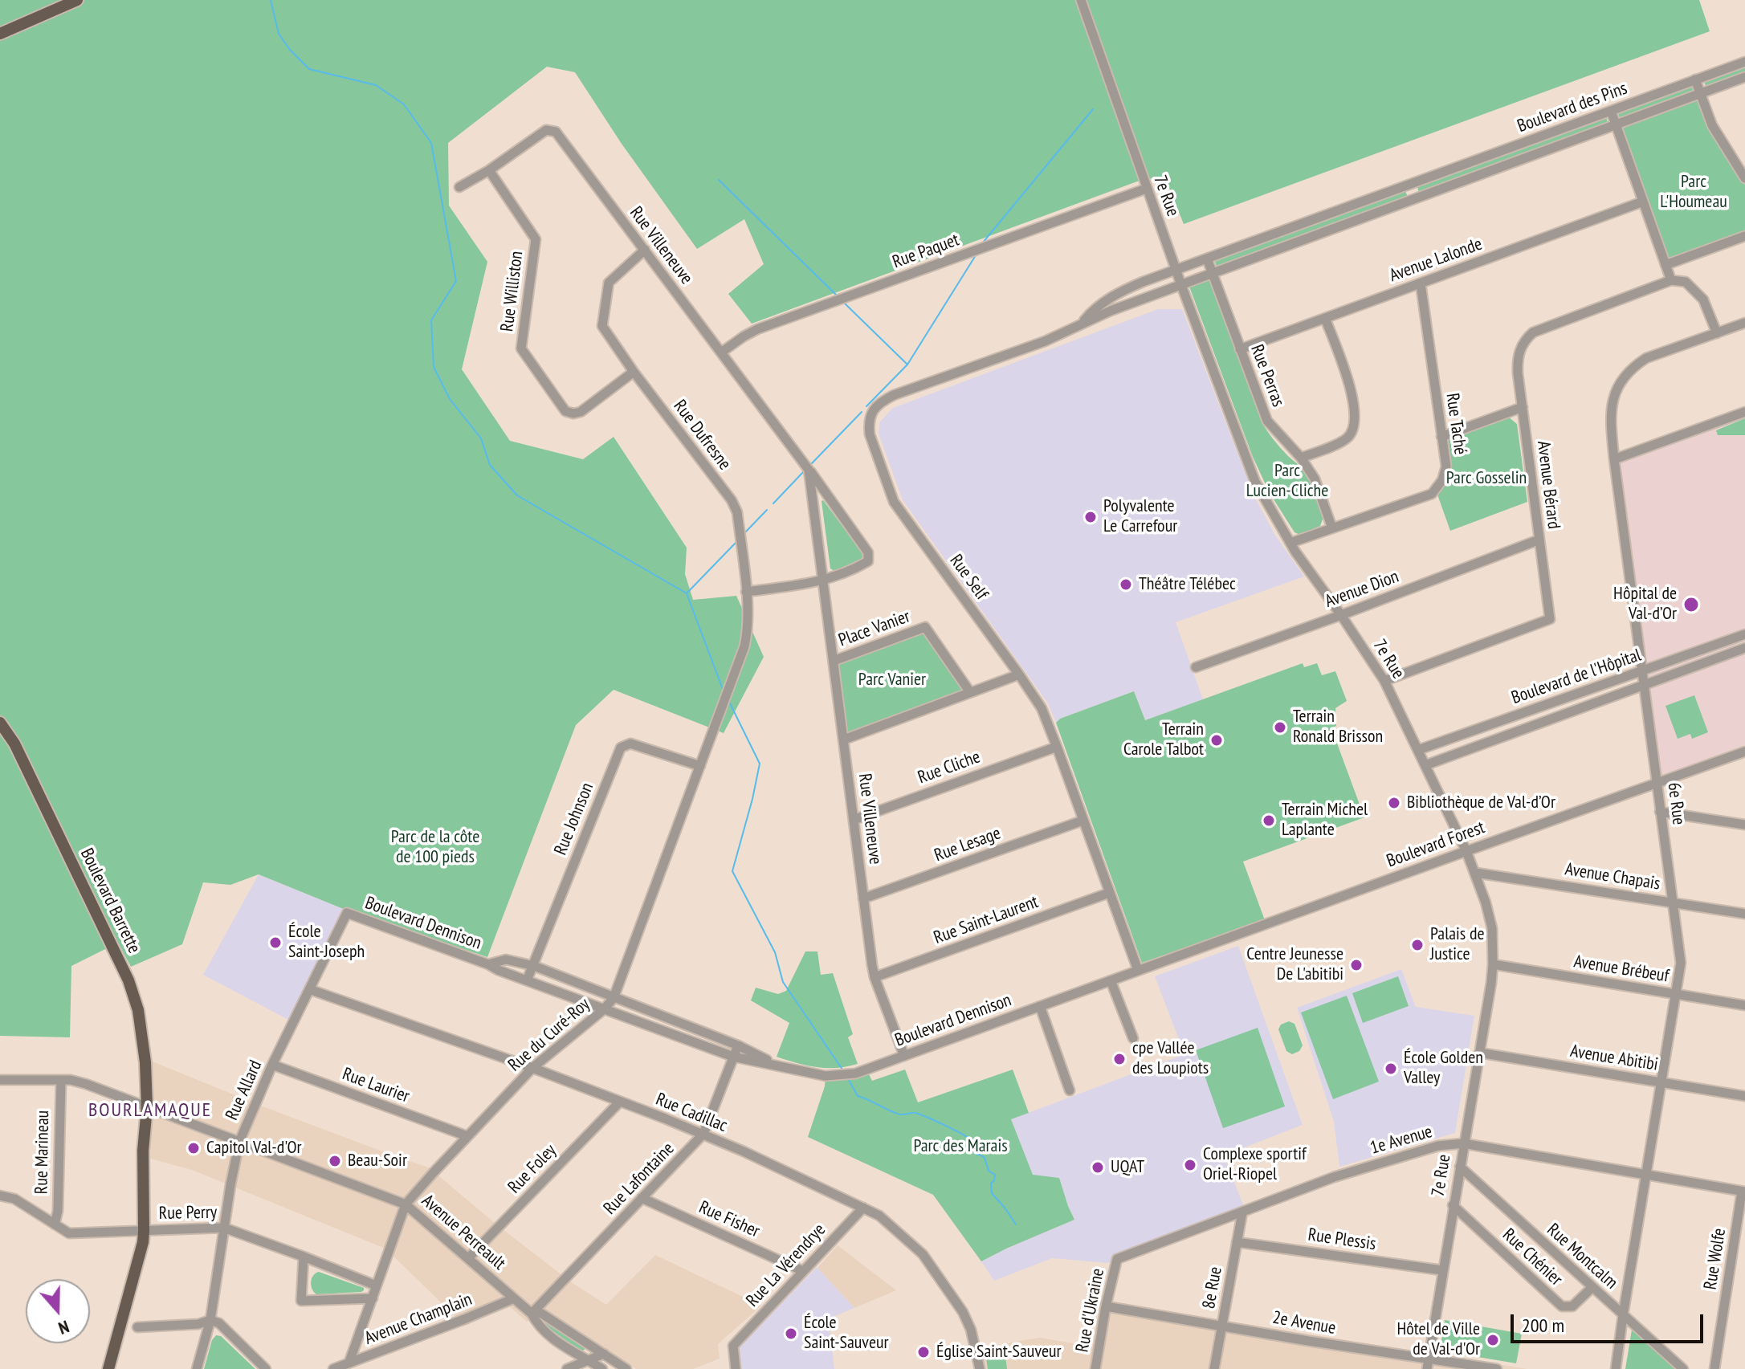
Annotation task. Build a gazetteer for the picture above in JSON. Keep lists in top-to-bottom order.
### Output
{
  "streets": {
    "main road": ["Boulevard Barrette"],
    "street": [
      "Boulevard des Pins",
      "7e Rue",
      "Rue Villeneuve",
      "Rue Paquet",
      "Avenue Lalonde",
      "Rue Williston",
      "Rue Perras",
      "Rue Taché",
      "Rue Dufresne",
      "Avenue Bérard",
      "Rue Self",
      "Avenue Dion",
      "Place Vanier",
      "Boulevard de l'Hôpital",
      "Rue Cliche",
      "6e Rue",
      "Rue Johnson",
      "Rue Lesage",
      "Boulevard Forest",
      "Avenue Chapais",
      "Rue Saint-Laurent",
      "Boulevard Dennison",
      "Avenue Brébeuf",
      "Rue du Curé-Roy",
      "Avenue Abitibi",
      "Rue Laurier",
      "Rue Allard",
      "Rue Cadillac",
      "1e Avenue",
      "Rue Marineau",
      "Rue Foley",
      "Rue Lafontaine",
      "Rue Perry",
      "Rue Fisher",
      "Avenue Perreault",
      "Rue Plessis",
      "Rue Montcalm",
      "Rue Chénier",
      "Rue Wolfe",
      "Rue La Vérendrye",
      "8e Rue",
      "Rue d'Ukraine",
      "Avenue Champlain",
      "2e Avenue"
    ]
  },
  "crossings": [
    ["Boulevard des Pins", "7e Rue"],
    ["Boulevard des Pins", "Rue Perras"],
    ["Boulevard des Pins", "Rue Self"],
    ["7e Rue", "Rue Paquet"],
    ["7e Rue", "Rue Taché"],
    ["7e Rue", "Avenue Bérard"],
    ["7e Rue", "Rue Self"],
    ["7e Rue", "Avenue Dion"],
    ["7e Rue", "Boulevard de l'Hôpital"],
    ["7e Rue", "Boulevard Forest"],
    ["7e Rue", "Avenue Chapais"],
    ["7e Rue", "Avenue Brébeuf"],
    ["7e Rue", "Avenue Abitibi"],
    ["7e Rue", "1e Avenue"],
    ["7e Rue", "Rue Plessis"],
    ["7e Rue", "Rue Montcalm"],
    ["7e Rue", "Rue Chénier"],
    ["7e Rue", "2e Avenue"],
    ["Rue Villeneuve", "Rue Paquet"],
    ["Rue Villeneuve", "Rue Williston"],
    ["Rue Villeneuve", "Rue Dufresne"],
    ["Rue Villeneuve", "Place Vanier"],
    ["Rue Villeneuve", "Rue Cliche"],
    ["Rue Villeneuve", "Rue Lesage"],
    ["Rue Villeneuve", "Rue Saint-Laurent"],
    ["Rue Villeneuve", "Boulevard Dennison"],
    ["Avenue Lalonde", "Rue Perras"],
    ["Avenue Lalonde", "Rue Taché"],
    ["Rue Williston", "Rue Dufresne"],
    ["Rue Perras", "Rue Taché"],
    ["Rue Dufresne", "Rue du Curé-Roy"],
    ["Avenue Bérard", "Avenue Dion"],
    ["Rue Self", "Rue Cliche"],
    ["Rue Self", "Rue Lesage"],
    ["Rue Self", "Boulevard Forest"],
    ["Rue Self", "Rue Saint-Laurent"],
    ["Rue Self", "Boulevard Dennison"],
    ["Boulevard de l'Hôpital", "6e Rue"],
    ["6e Rue", "Boulevard Forest"],
    ["6e Rue", "Avenue Chapais"],
    ["6e Rue", "Avenue Brébeuf"],
    ["6e Rue", "Avenue Abitibi"],
    ["6e Rue", "1e Avenue"],
    ["6e Rue", "Rue Montcalm"],
    ["Rue Johnson", "Boulevard Dennison"],
    ["Rue Johnson", "Rue du Curé-Roy"],
    ["Boulevard Forest", "Boulevard Dennison"],
    ["Boulevard Barrette", "Rue Perry"],
    ["Boulevard Barrette", "Avenue Perreault"],
    ["Boulevard Dennison", "Rue du Curé-Roy"],
    ["Boulevard Dennison", "Rue Allard"],
    ["Boulevard Dennison", "Rue Lafontaine"],
    ["Rue du Curé-Roy", "Rue Laurier"],
    ["Rue du Curé-Roy", "Rue Cadillac"],
    ["Rue du Curé-Roy", "Rue Perry"],
    ["Rue du Curé-Roy", "Avenue Perreault"],
    ["Rue du Curé-Roy", "Avenue Champlain"],
    ["Rue Laurier", "Rue Allard"],
    ["Rue Allard", "Rue Cadillac"],
    ["Rue Allard", "Rue Perry"],
    ["Rue Allard", "Avenue Perreault"],
    ["Rue Cadillac", "Rue Foley"],
    ["Rue Cadillac", "Rue Lafontaine"],
    ["Rue Cadillac", "Rue La Vérendrye"],
    ["1e Avenue", "Rue Wolfe"],
    ["1e Avenue", "8e Rue"],
    ["1e Avenue", "Rue d'Ukraine"],
    ["Rue Marineau", "Rue Perry"],
    ["Rue Marineau", "Avenue Perreault"],
    ["Rue Foley", "Avenue Perreault"],
    ["Rue Lafontaine", "Rue Fisher"],
    ["Rue Lafontaine", "Avenue Perreault"],
    ["Rue Fisher", "Rue La Vérendrye"],
    ["Avenue Perreault", "Avenue Champlain"],
    ["Rue Plessis", "8e Rue"],
    ["Rue Montcalm", "Rue Chénier"],
    ["8e Rue", "2e Avenue"],
    ["Rue d'Ukraine", "2e Avenue"]
  ],
  "districts": ["BOURLAMAQUE"],
  "parks": [
    "Parc L'Houmeau",
    "Parc Lucien-Cliche",
    "Parc Gosselin",
    "Parc Vanier",
    "Parc de la côte de 100 pieds",
    "Parc des Marais"
  ],
  "places": [
    "Polyvalente Le Carrefour",
    "Théâtre Télébec",
    "Hôpital de Val-d’Or",
    "Terrain Ronald Brisson",
    "Terrain Carole Talbot",
    "Bibliothèque de Val-d’Or",
    "Terrain Michel Laplante",
    "École Saint-Joseph",
    "Palais de Justice",
    "Centre Jeunesse De L'abitibi",
    "cpe Vallée des Loupiots",
    "École Golden Valley",
    "Capitol Val-d'Or",
    "Beau-Soir",
    "Complexe sportif Oriel-Riopel",
    "UQAT",
    "École Saint-Sauveur",
    "Hôtel de Ville de Val-d'Or",
    "Église Saint-Sauveur"
  ],
  "scale_bar": "200 m",
  "north": "bottom"
}
